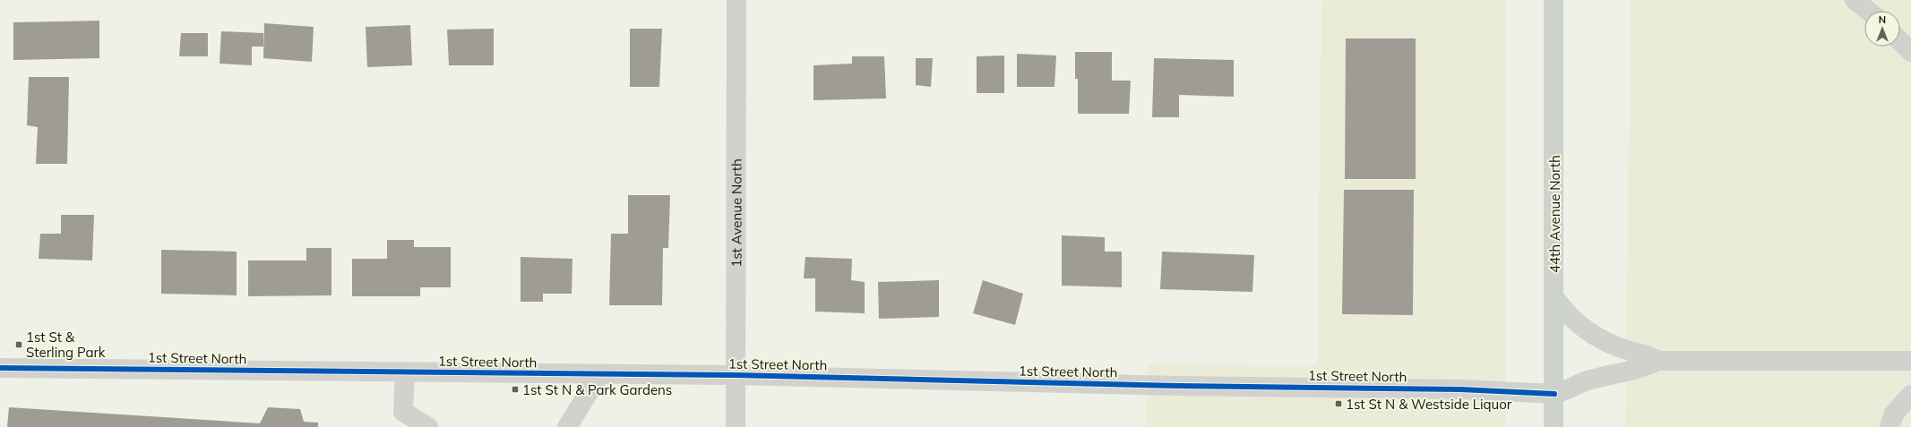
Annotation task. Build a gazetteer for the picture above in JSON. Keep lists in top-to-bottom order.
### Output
{
  "streets": {
    "main road": ["44th Avenue North"],
    "street": ["1st Avenue North", "1st Street North"]
  },
  "crossings": [
    ["1st Avenue North", "1st Street North"],
    ["44th Avenue North", "1st Street North"]
  ],
  "places": {
    "transit": ["1st St & Sterling Park", "1st St N & Park Gardens", "1st St N & Westside Liquor"]
  },
  "north": "top"
}
